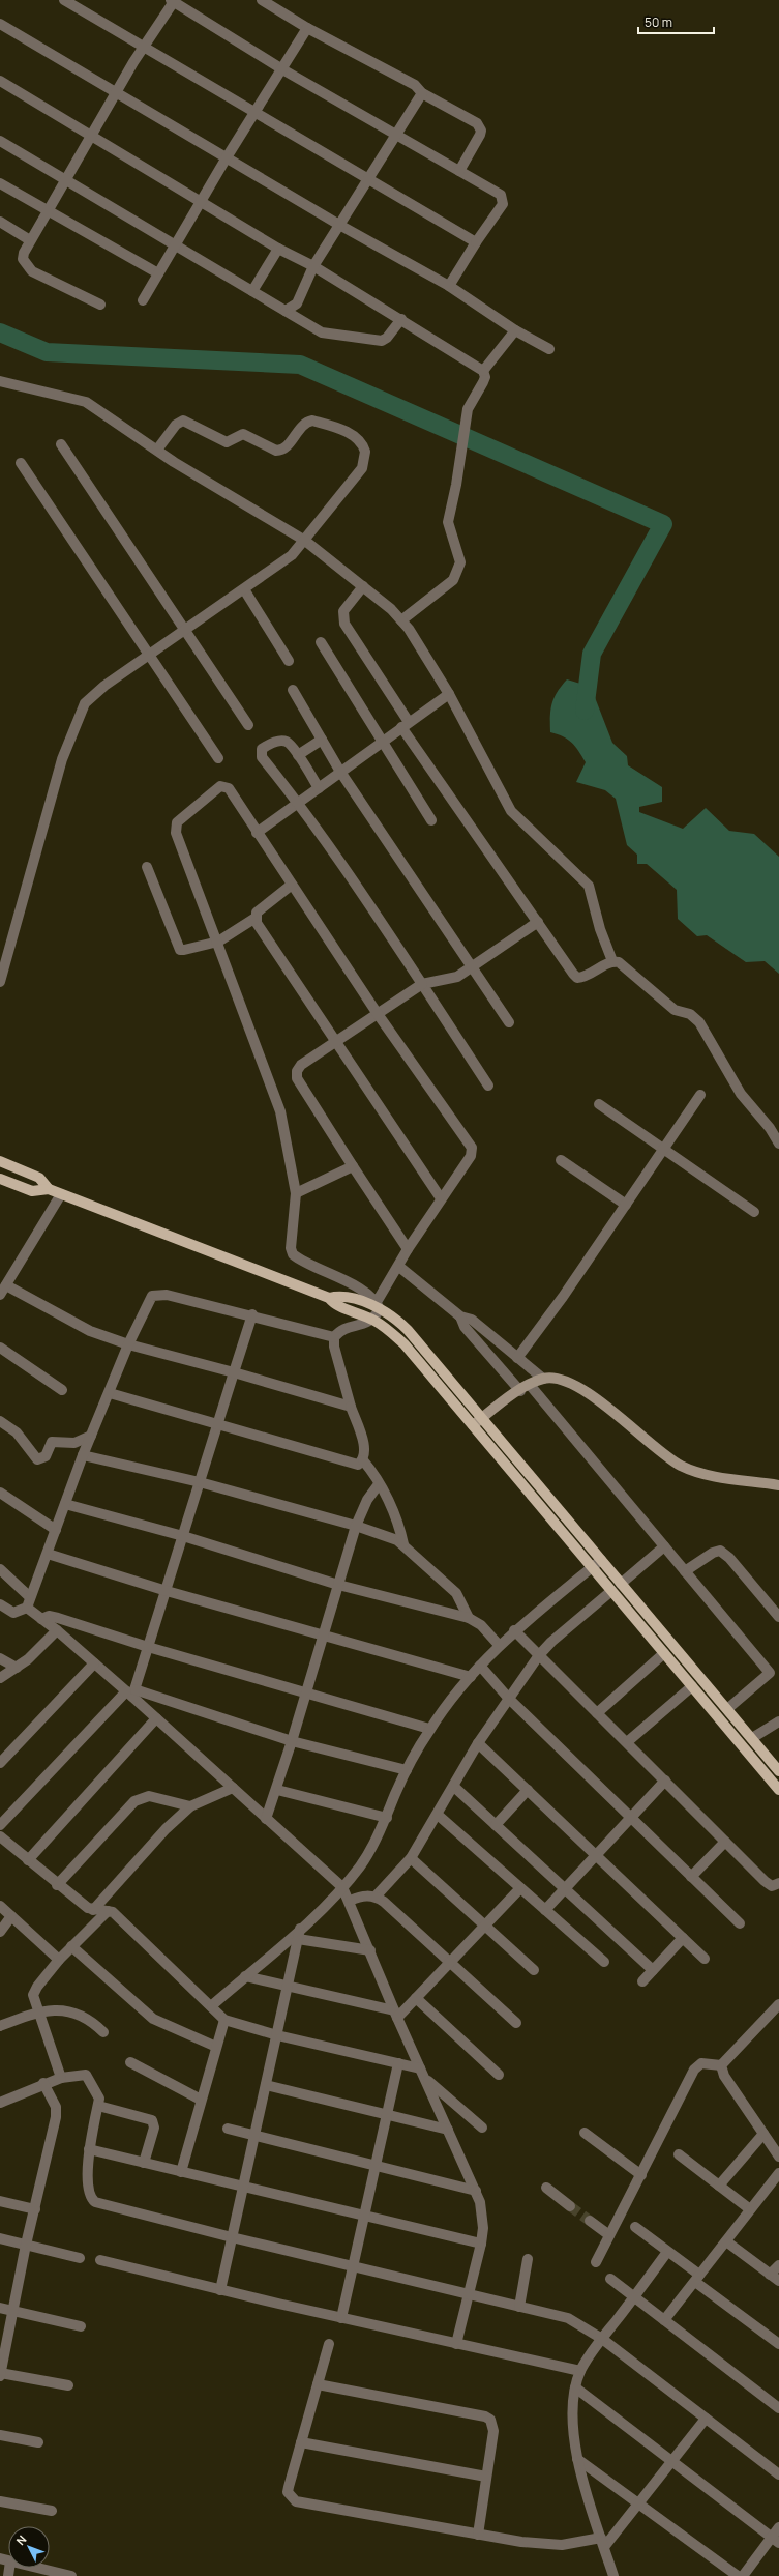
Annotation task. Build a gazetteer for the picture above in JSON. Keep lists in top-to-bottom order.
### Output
{
  "scale_bar": "50 m",
  "north": "top left"
}
